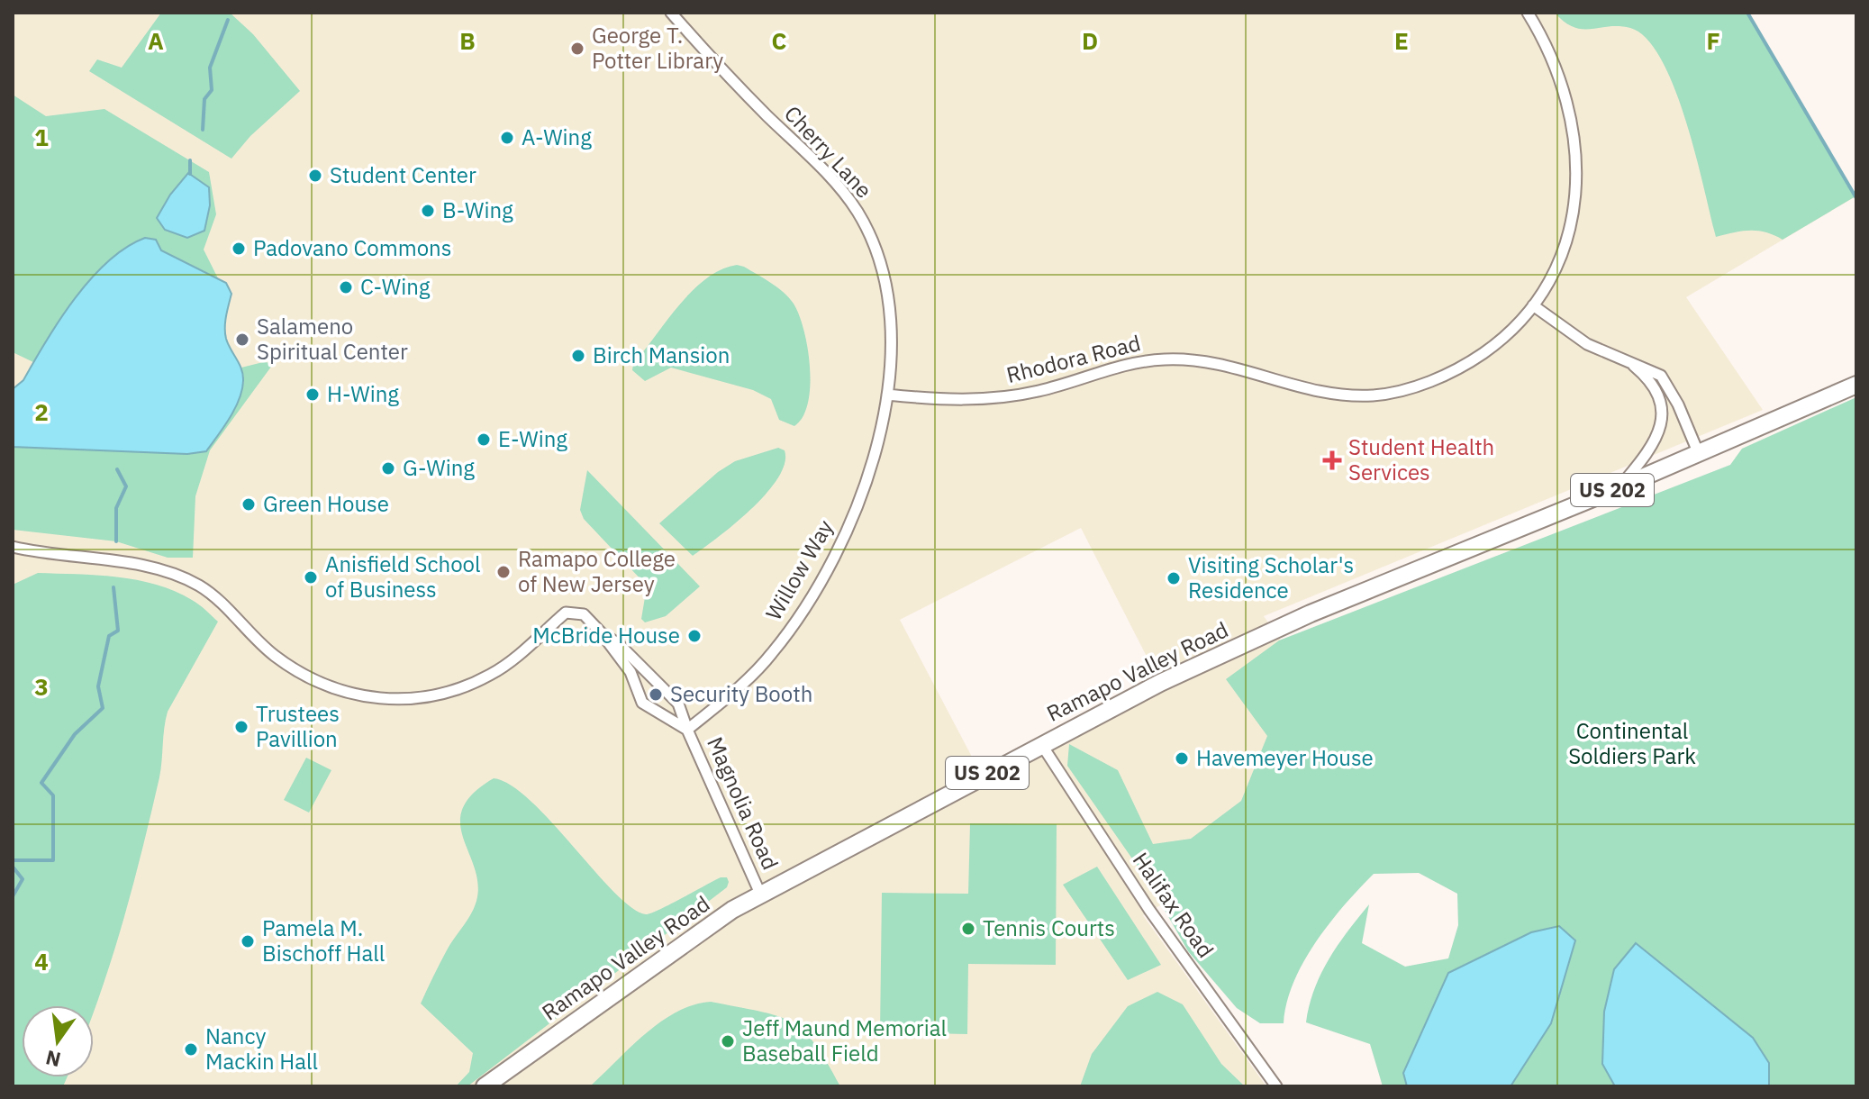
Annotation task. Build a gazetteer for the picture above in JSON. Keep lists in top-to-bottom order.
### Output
{
  "streets": {
    "main road": ["US 202", "Ramapo Valley Road"],
    "street": [
      "Cherry Lane",
      "Rhodora Road",
      "Willow Way",
      "Magnolia Road",
      "Halifax Road"
    ]
  },
  "crossings": [
    ["Cherry Lane", "Rhodora Road"],
    ["Cherry Lane", "Willow Way"],
    ["Rhodora Road", "Willow Way"],
    ["Willow Way", "Magnolia Road"],
    ["Ramapo Valley Road", "Magnolia Road"],
    ["Ramapo Valley Road", "Halifax Road"]
  ],
  "parks": ["Continental Soldiers Park"],
  "places": {
    "other": [
      "George T. Potter Library",
      "A-Wing",
      "Student Center",
      "B-Wing",
      "Padovano Commons",
      "C-Wing",
      "Salameno Spiritual Center",
      "Birch Mansion",
      "H-Wing",
      "E-Wing",
      "G-Wing",
      "Green House",
      "Ramapo College of New Jersey",
      "Anisfield School of Business",
      "Visiting Scholar's Residence",
      "McBride House",
      "Security Booth",
      "Trustees Pavillion",
      "Havemeyer House",
      "Tennis Courts",
      "Pamela M. Bischoff Hall",
      "Jeff Maund Memorial Baseball Field",
      "Nancy Mackin Hall"
    ],
    "health": ["Student Health Services"]
  },
  "north": "bottom",
  "grid": {
    "columns": [
      "A",
      "B",
      "C",
      "D",
      "E",
      "F"
    ],
    "rows": [
      "1",
      "2",
      "3",
      "4"
    ]
  }
}
